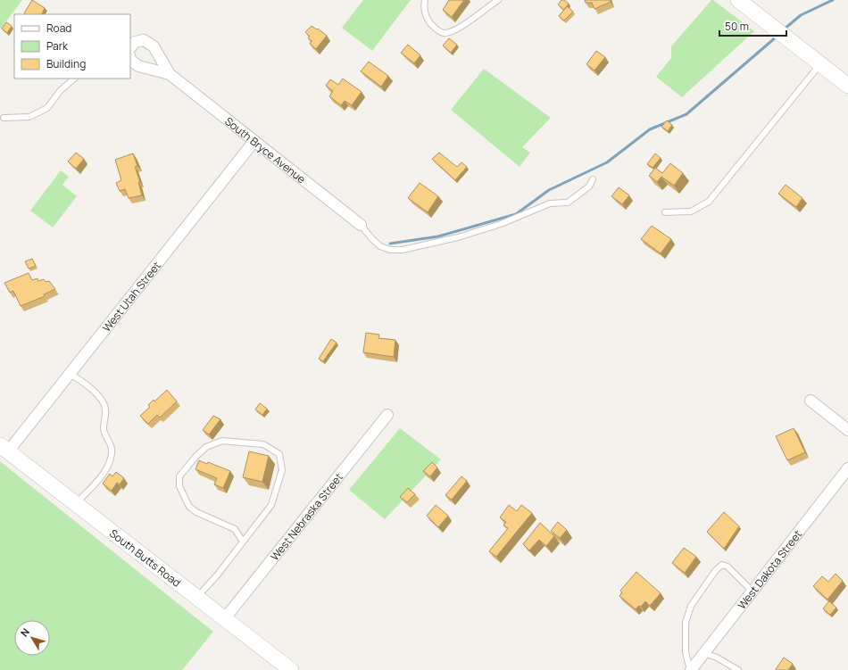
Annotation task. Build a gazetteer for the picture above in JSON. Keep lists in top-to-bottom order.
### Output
{
  "streets": {
    "street": [
      "South Bryce Avenue",
      "West Utah Street",
      "West Nebraska Street",
      "South Butts Road",
      "West Dakota Street"
    ]
  },
  "crossings": [
    ["South Bryce Avenue", "West Utah Street"],
    ["West Utah Street", "South Butts Road"],
    ["West Nebraska Street", "South Butts Road"]
  ],
  "legend": ["Road", "Park", "Building"],
  "scale_bar": "50 m",
  "north": "top left"
}
